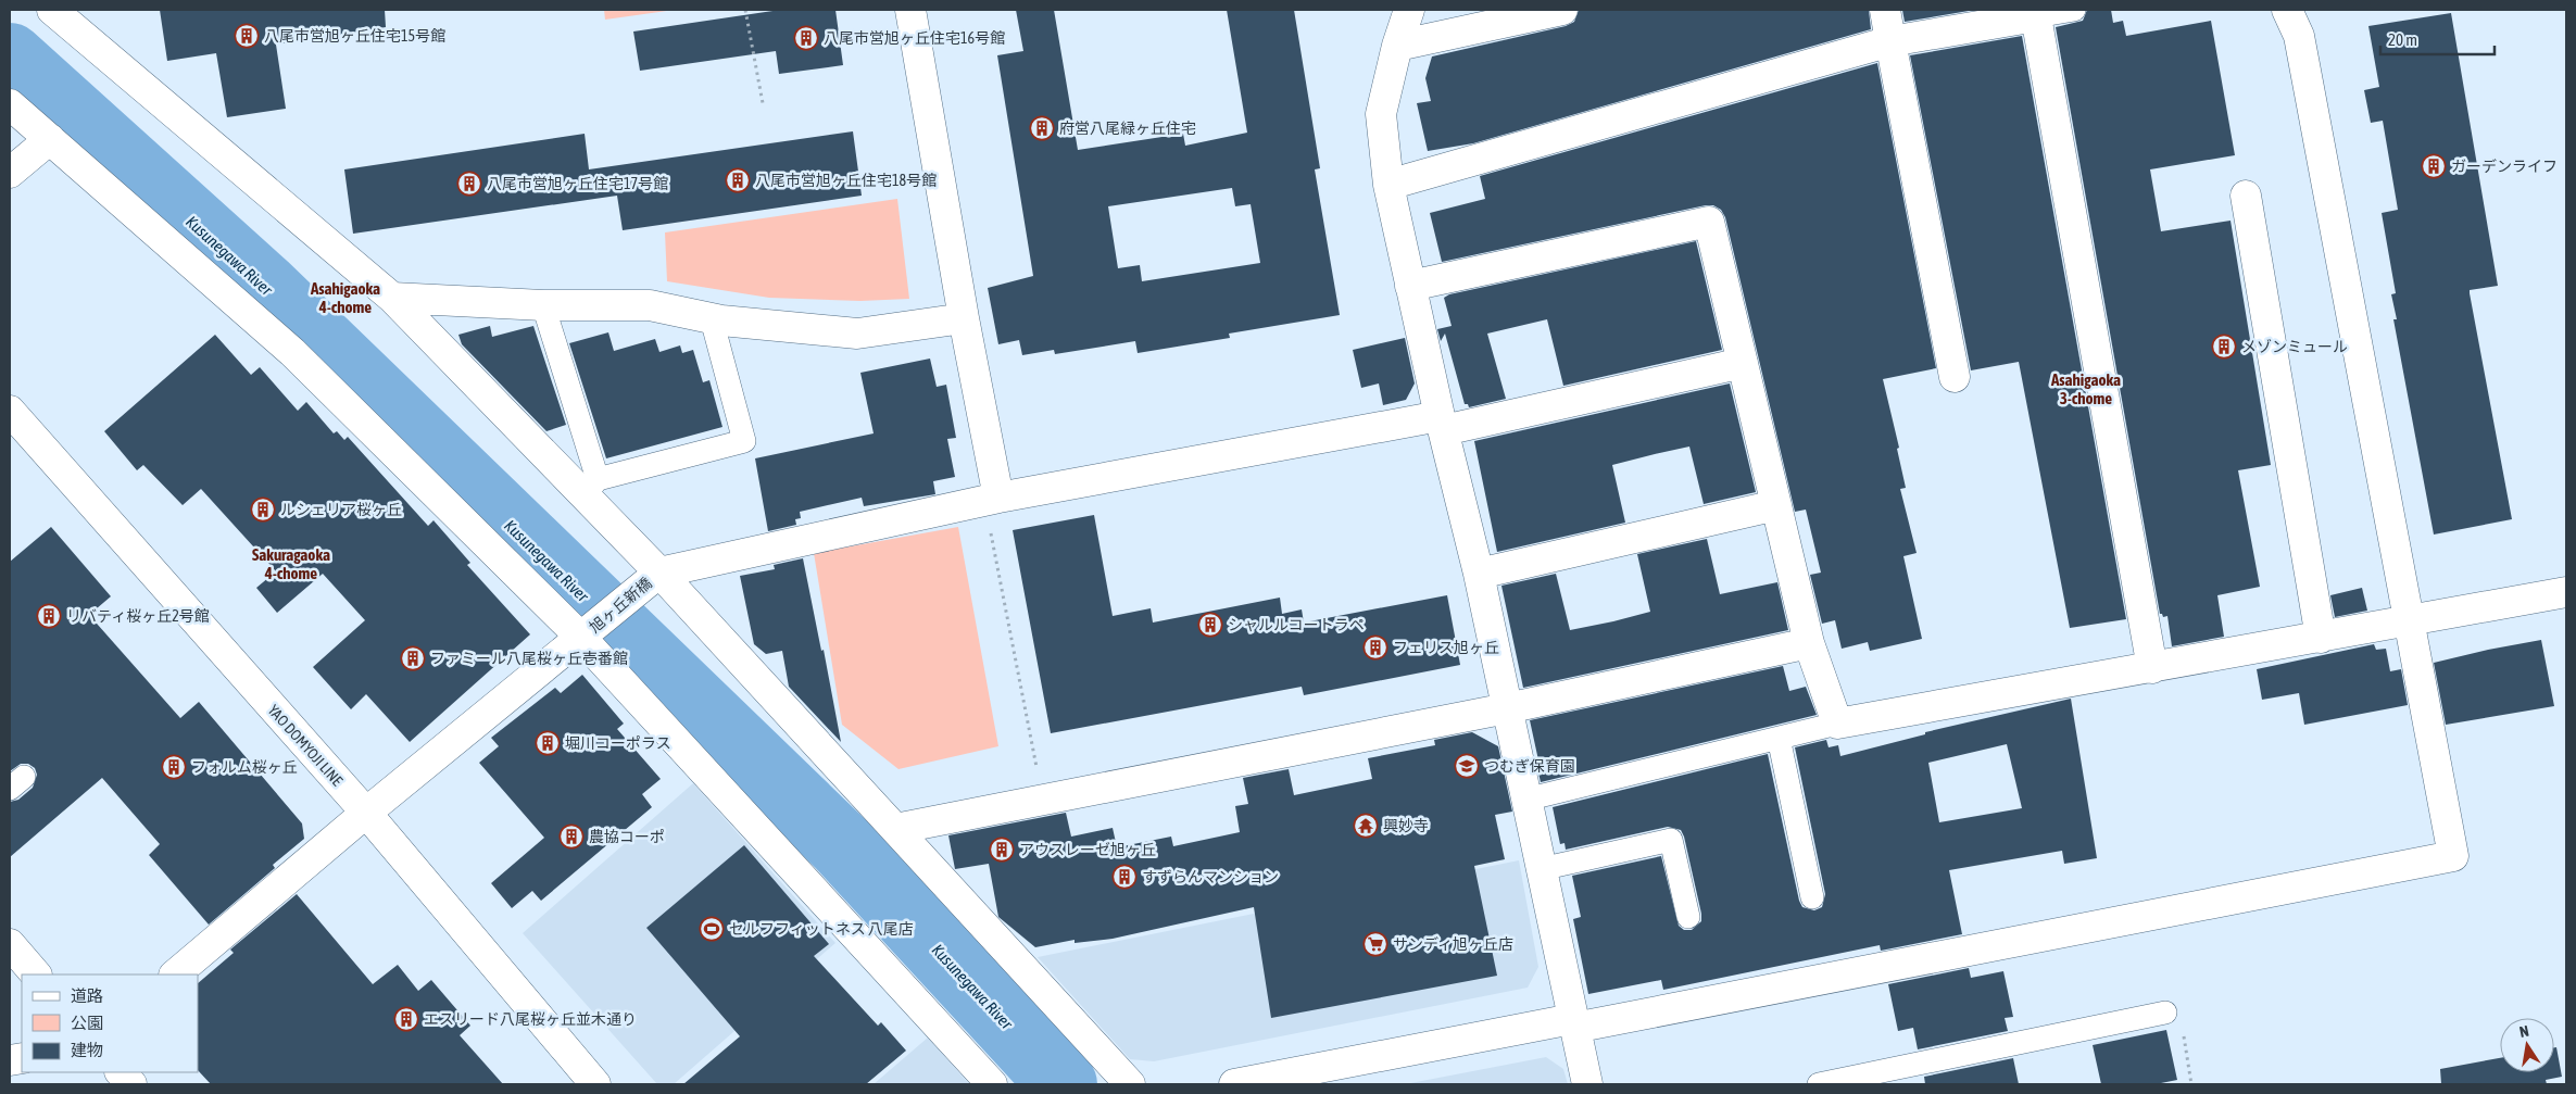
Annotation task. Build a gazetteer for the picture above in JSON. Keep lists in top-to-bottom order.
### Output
{
  "streets": {
    "street": ["旭ヶ丘新橋", "YAO DOMYOJI LINE"]
  },
  "crossings": [
    ["旭ヶ丘新橋", "YAO DOMYOJI LINE"]
  ],
  "districts": ["Asahigaoka 4-chome", "Asahigaoka 3-chome", "Sakuragaoka 4-chome"],
  "water": ["Kusunegawa River"],
  "places": {
    "building": [
      "八尾市営旭ヶ丘住宅15号館",
      "八尾市営旭ヶ丘住宅16号館",
      "府営八尾緑ヶ丘住宅",
      "ガーデンライフ",
      "八尾市営旭ヶ丘住宅18号館",
      "八尾市営旭ヶ丘住宅17号館",
      "メゾンミュール",
      "ルシェリア桜ヶ丘",
      "リバティ桜ヶ丘2号館",
      "シャルルコートラペ",
      "フェリス旭ヶ丘",
      "ファミール八尾桜ヶ丘壱番館",
      "堀川コーポラス",
      "フォルム桜ヶ丘",
      "農協コーポ",
      "アウスレーゼ旭ヶ丘",
      "すずらんマンション",
      "エスリード八尾桜ヶ丘並木通り"
    ],
    "school or university": ["つむぎ保育園"],
    "temple": ["興妙寺"],
    "sports": ["セルフフィットネス 八尾店"],
    "supermarket": ["サンディ旭ヶ丘店"]
  },
  "legend": ["道路", "公園", "建物"],
  "scale_bar": "20 m",
  "north": "top"
}
